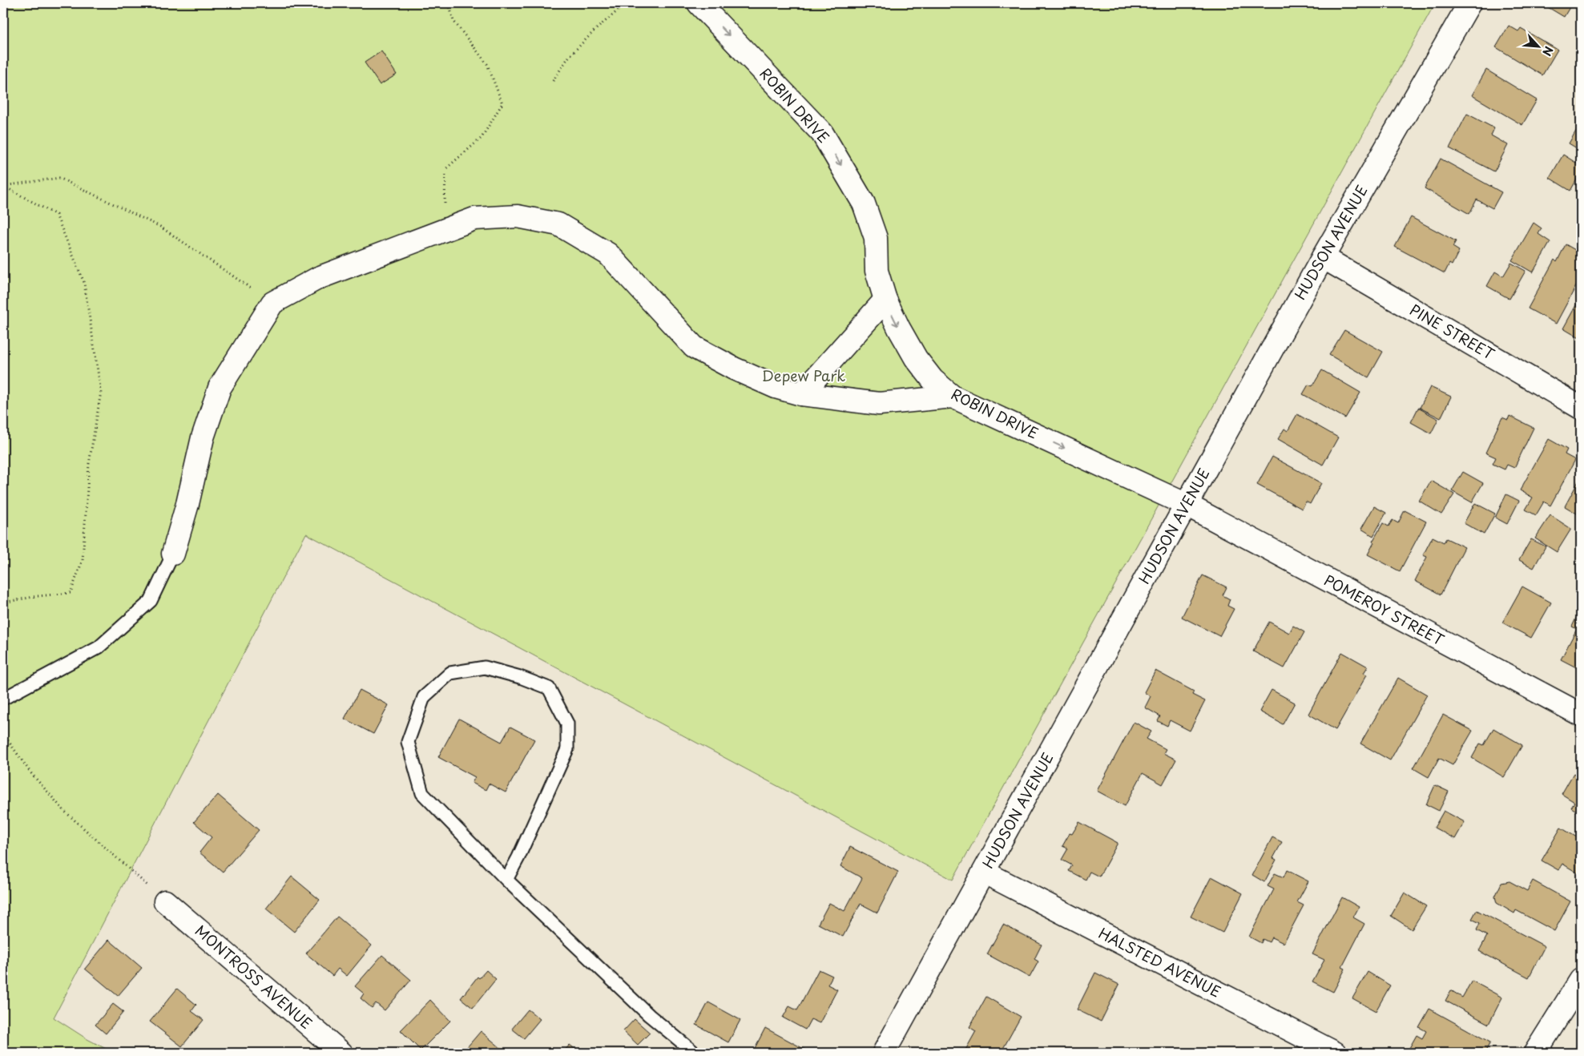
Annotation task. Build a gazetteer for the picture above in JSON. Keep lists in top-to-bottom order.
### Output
{
  "streets": {
    "street": [
      "ROBIN DRIVE",
      "HUDSON AVENUE",
      "PINE STREET",
      "POMEROY STREET",
      "HALSTED AVENUE",
      "MONTROSS AVENUE"
    ]
  },
  "crossings": [
    ["ROBIN DRIVE", "HUDSON AVENUE"],
    ["ROBIN DRIVE", "POMEROY STREET"],
    ["HUDSON AVENUE", "PINE STREET"],
    ["HUDSON AVENUE", "POMEROY STREET"],
    ["HUDSON AVENUE", "HALSTED AVENUE"]
  ],
  "one_way": ["ROBIN DRIVE"],
  "parks": ["Depew Park"],
  "north": "bottom right"
}
